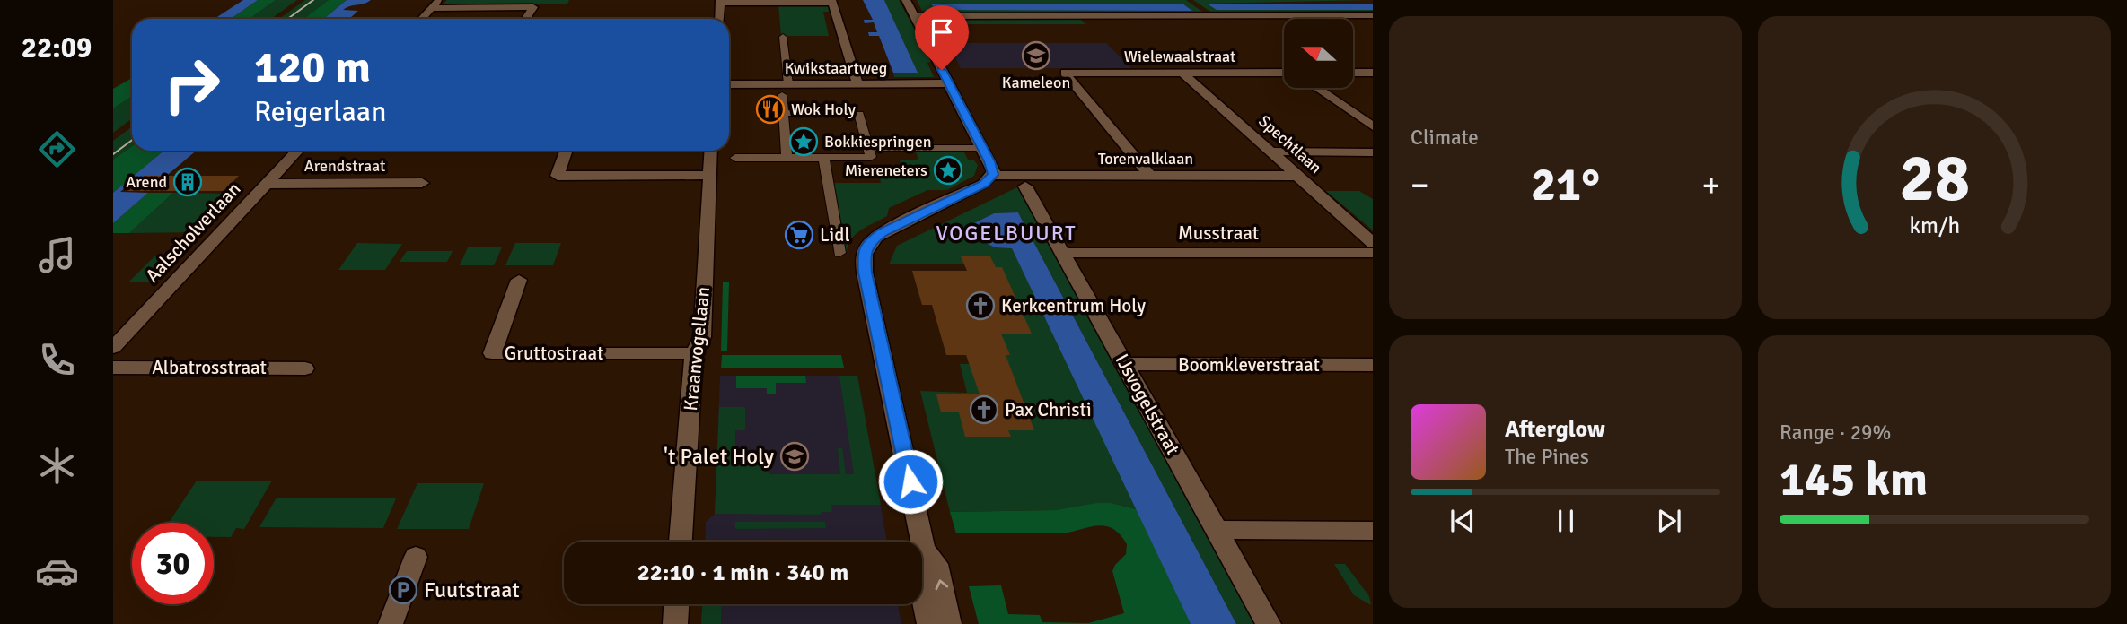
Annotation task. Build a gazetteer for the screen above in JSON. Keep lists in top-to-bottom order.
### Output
{
  "streets": {
    "street": [
      "Wielewaalstraat",
      "Kwikstaartweg",
      "Spechtlaan",
      "Torenvalklaan",
      "Arendstraat",
      "Aalscholverlaan",
      "Musstraat",
      "Kraanvogellaan",
      "Gruttostraat",
      "Boomkleverstraat",
      "Albatrosstraat",
      "IJsvogelstraat"
    ]
  },
  "crossings": [
    ["Wielewaalstraat", "Spechtlaan"],
    ["Wielewaalstraat", "Torenvalklaan"],
    ["Spechtlaan", "Torenvalklaan"],
    ["Arendstraat", "Aalscholverlaan"],
    ["Musstraat", "IJsvogelstraat"],
    ["Kraanvogellaan", "Gruttostraat"],
    ["Boomkleverstraat", "IJsvogelstraat"]
  ],
  "districts": ["VOGELBUURT"],
  "places": {
    "school or university": ["Kameleon", "'t Palet Holy"],
    "restaurant": ["Wok Holy"],
    "place": ["Bokkiespringen", "Miereneters"],
    "building": ["Arend"],
    "supermarket": ["Lidl"],
    "church": ["Kerkcentrum Holy", "Pax Christi"],
    "parking": ["Fuutstraat"]
  },
  "north": "left",
  "page": {
    "tabs": "22:09",
    "tile": [
      "Climate",
      ["Range · 29%", "145 km"]
    ],
    "turn": ["120 m", "Reigerlaan"],
    "heat": ["−", "21°", "+"],
    "song": ["Afterglow", "The Pines"],
    "limit": "30",
    "trip": "22:10 · 1 min · 340 m",
    "gauge": ["28", "km/h"]
  }
}
